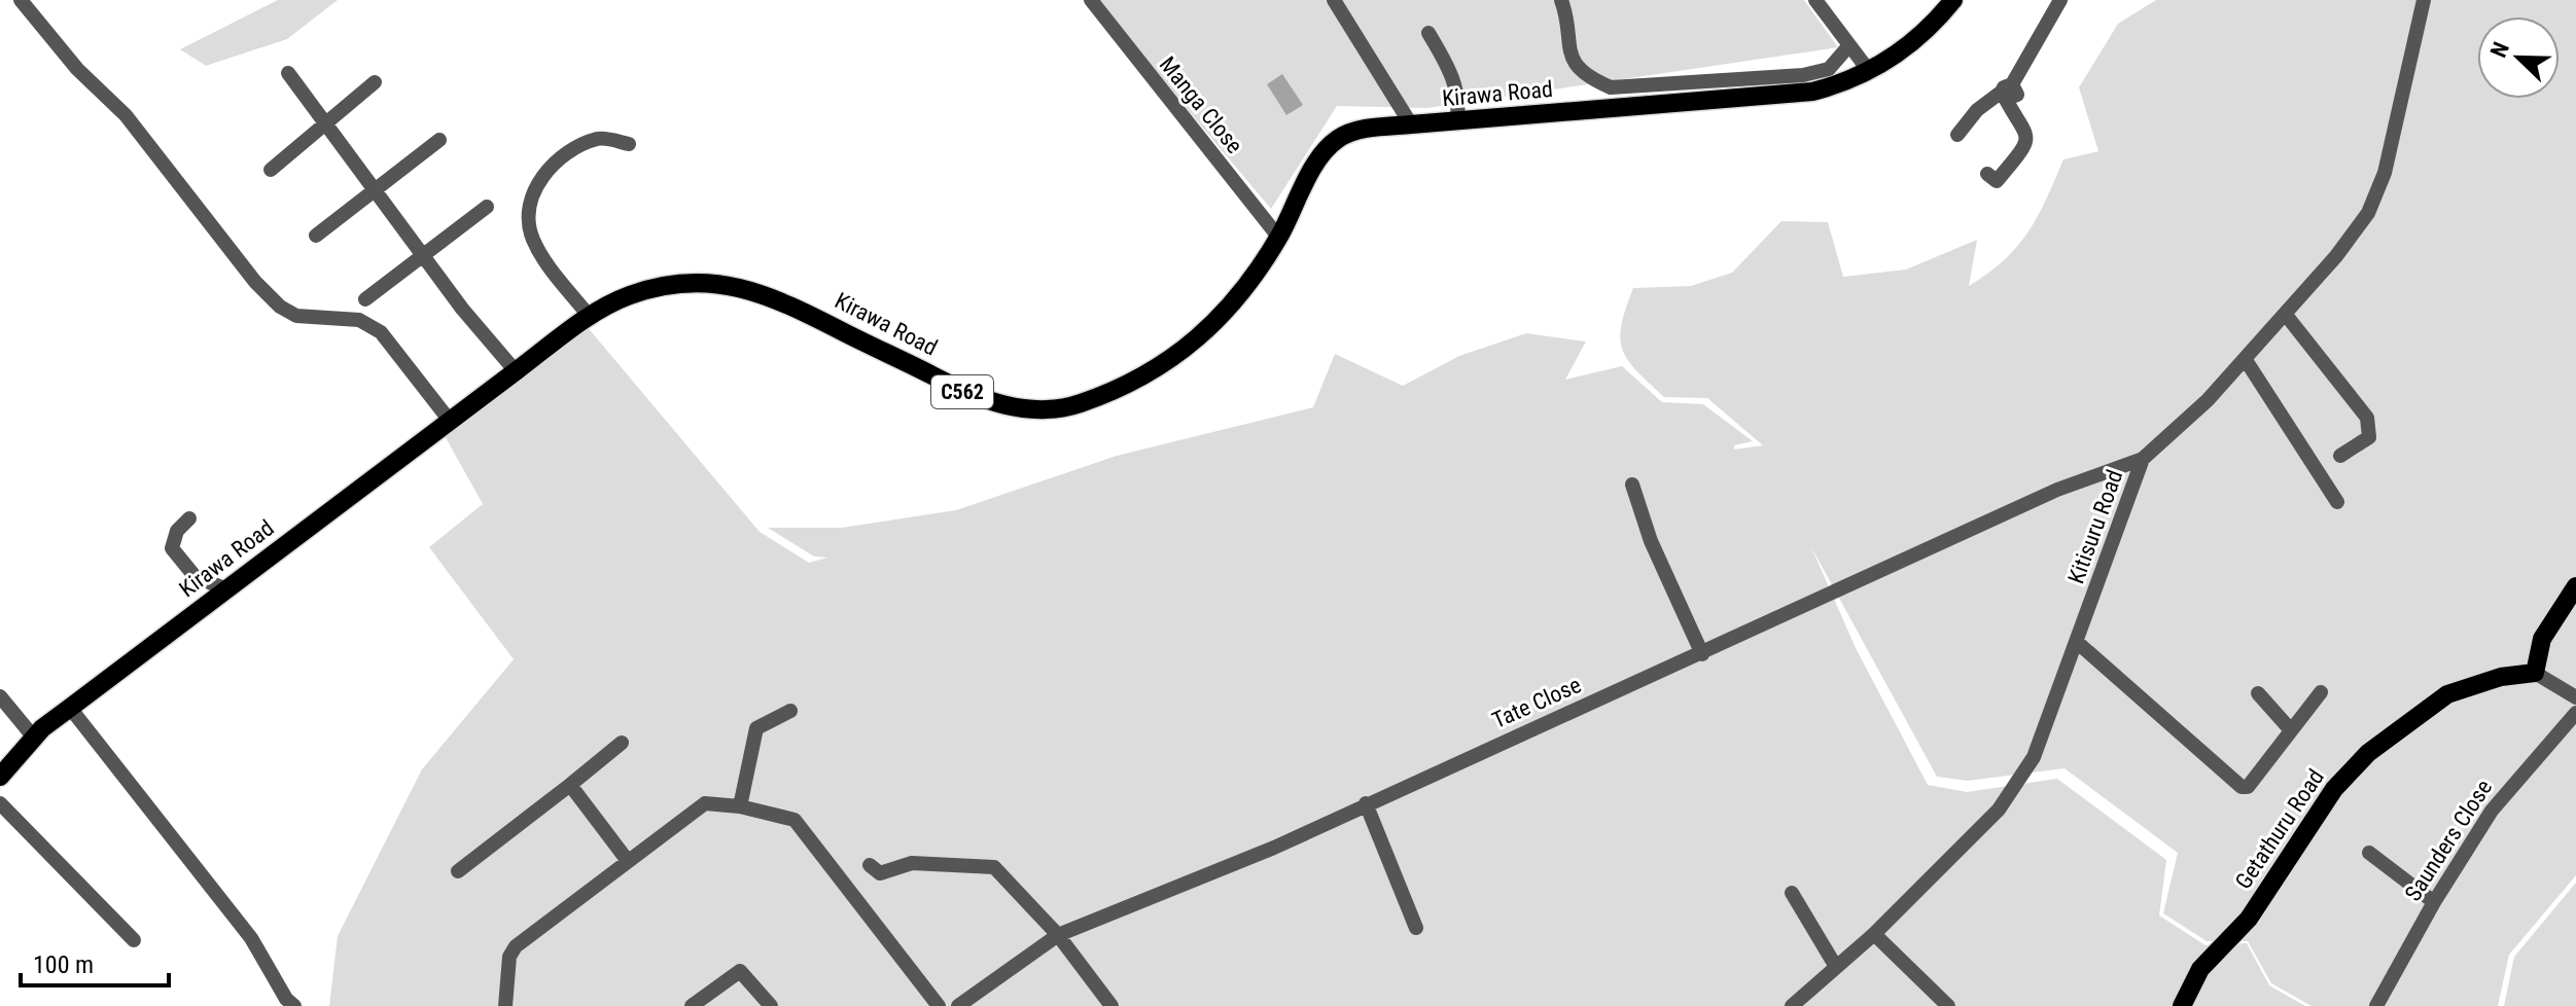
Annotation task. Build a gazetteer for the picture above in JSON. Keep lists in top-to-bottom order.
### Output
{
  "streets": {
    "main road": ["Kirawa Road", "C562", "Getathuru Road"],
    "street": [
      "Manga Close",
      "Kitisuru Road",
      "Tate Close",
      "Saunders Close"
    ]
  },
  "crossings": [
    ["Kirawa Road", "Manga Close"],
    ["Kitisuru Road", "Tate Close"]
  ],
  "scale_bar": "100 m",
  "north": "top left"
}
